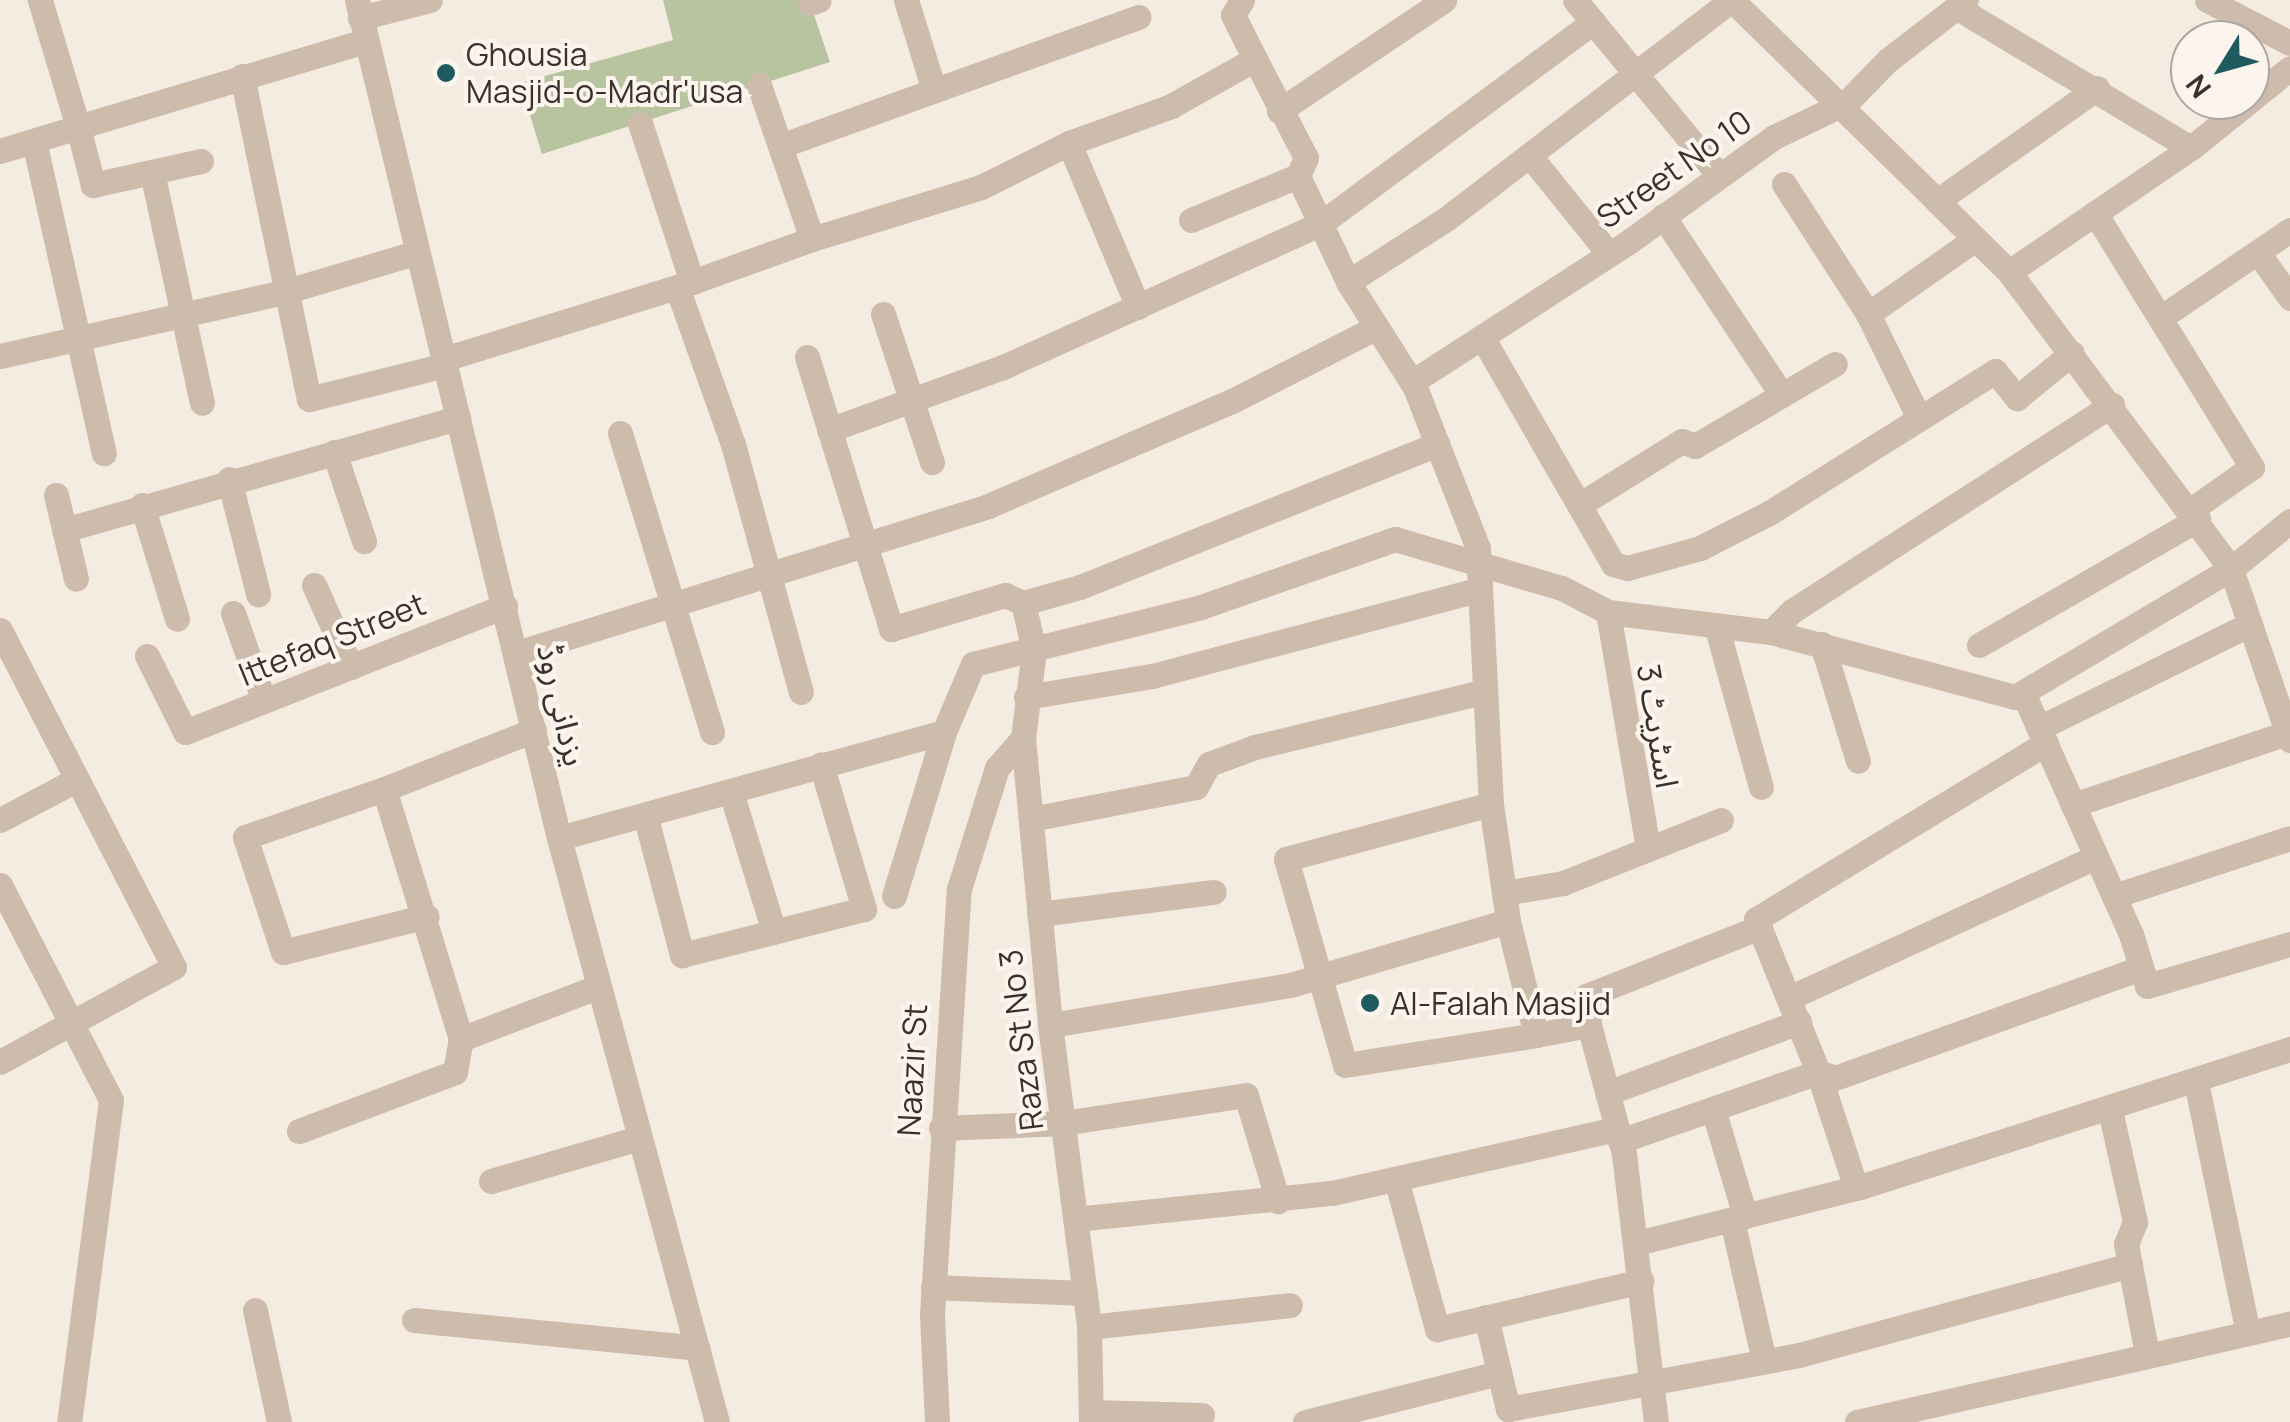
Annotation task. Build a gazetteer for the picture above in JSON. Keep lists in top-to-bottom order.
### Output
{
  "streets": {
    "street": [
      "Street No 10",
      "Ittefaq Street",
      "یزدانی روڈ",
      "اسٹریٹ 3",
      "Raza St No 3",
      "Naazir St"
    ]
  },
  "crossings": [
    ["Ittefaq Street", "یزدانی روڈ"],
    ["Raza St No 3", "Naazir St"]
  ],
  "places": ["Ghousia Masjid-o-Madr'usa", "Al-Falah Masjid"],
  "north": "bottom left"
}
